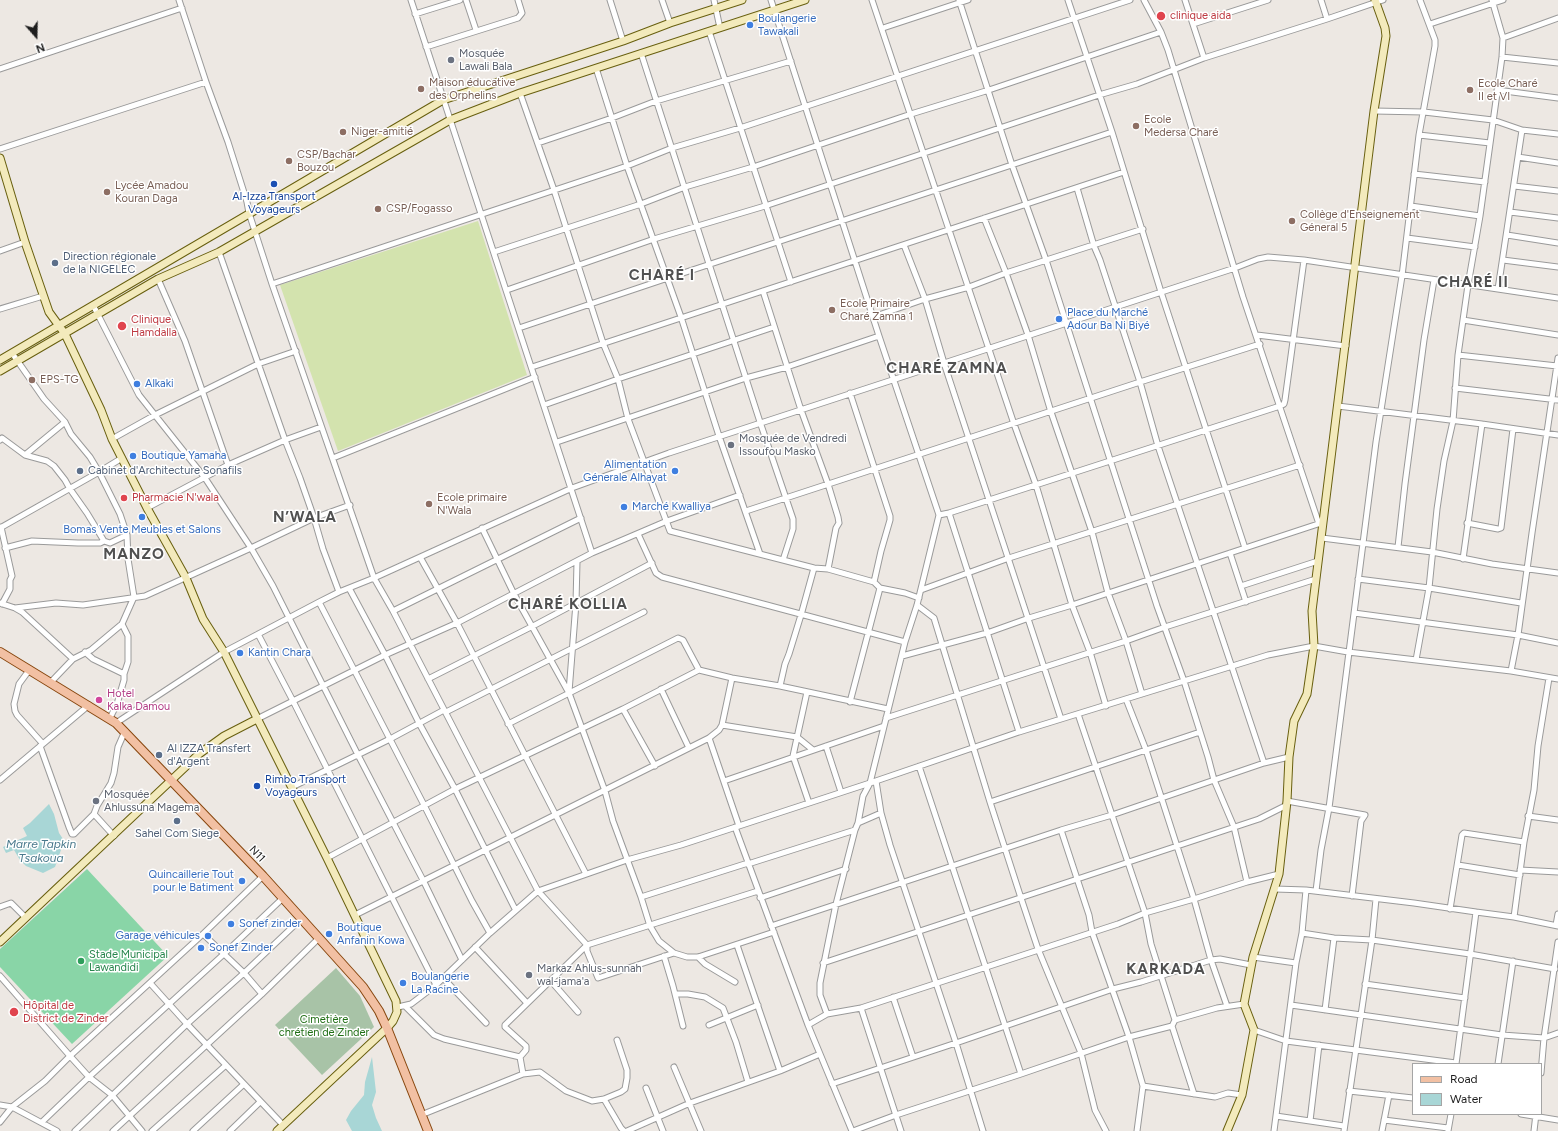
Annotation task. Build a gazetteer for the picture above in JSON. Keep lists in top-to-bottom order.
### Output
{
  "streets": {
    "main road": ["N11"]
  },
  "districts": [
    "CHARÉ I",
    "CHARÉ II",
    "CHARÉ ZAMNA",
    "N’WALA",
    "MANZO",
    "CHARÉ KOLLIA",
    "KARKADA"
  ],
  "water": ["Marre Tapkin Tsakoua"],
  "parks": ["Cimetière chrétien de Zinder"],
  "places": [
    "clinique aida",
    "Boulangerie Tawakali",
    "Mosquée Lawali Bala",
    "Maison éducative des Orphelins",
    "Ecole Charé II et VI",
    "Ecole Medersa Charé",
    "Niger-amitié",
    "CSP/Bachar Bouzou",
    "Al-Izza Transport Voyageurs",
    "Lycée Amadou Kouran Daga",
    "CSP/Fogasso",
    "Collège d'Enseignement Géneral 5",
    "Direction régionale de la NIGELEC",
    "Ecole Primaire Charé Zamna 1",
    "Place du Marché Adour Ba Ni Biyé",
    "Clinique Hamdalla",
    "EPS-TG",
    "Alkaki",
    "Mosquée de Vendredi Issoufou Masko",
    "Boutique Yamaha",
    "Cabinet d'Architecture Sonafils",
    "Alimentation Génerale Alhayat",
    "Pharmacie N'wala",
    "Ecole primaire N'Wala",
    "Marché Kwalliya",
    "Bomas Vente Meubles et Salons",
    "Kantin Chara",
    "Hotel Kalka Damou",
    "Al IZZA Transfert d'Argent",
    "Rimbo Transport Voyageurs",
    "Mosquée Ahlussuna Magema",
    "Sahel Com Siege",
    "Quincaillerie Tout pour le Batiment",
    "Sonef zinder",
    "Boutique Anfanin Kowa",
    "Garage véhicules",
    "Sonef Zinder",
    "Stade Municipal Lawandidi",
    "Markaz Ahlus-sunnah wal-jama'a",
    "Boulangerie La Racine",
    "Hôpital de District de Zinder"
  ],
  "legend": ["Road", "Water"],
  "north": "bottom"
}
